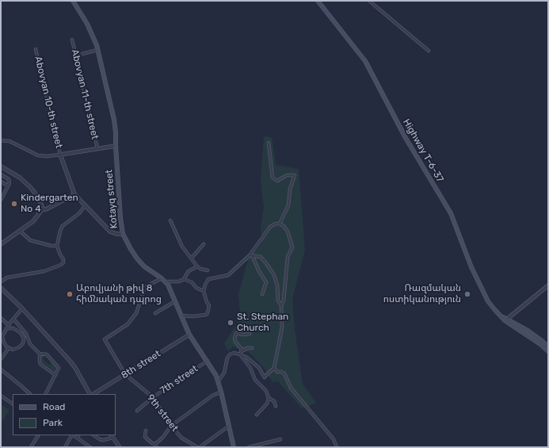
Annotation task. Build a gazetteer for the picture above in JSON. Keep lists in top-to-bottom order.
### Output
{
  "streets": {
    "main road": ["Highway T-6-37", "Kotayq street"],
    "street": [
      "Abovyan 11-th street",
      "Abovyan 10-th street",
      "8th street",
      "7th street",
      "9th street"
    ]
  },
  "crossings": [
    ["Kotayq street", "8th street"],
    ["Kotayq street", "7th street"],
    ["Kotayq street", "9th street"],
    ["8th street", "9th street"],
    ["7th street", "9th street"]
  ],
  "places": [
    "Kindergarten No 4",
    "Աբովյանի թիվ 8 հիմնական դպրոց",
    "Ռազմական ոստիկանություն",
    "St. Stephan Church"
  ],
  "legend": ["Road", "Park"]
}
